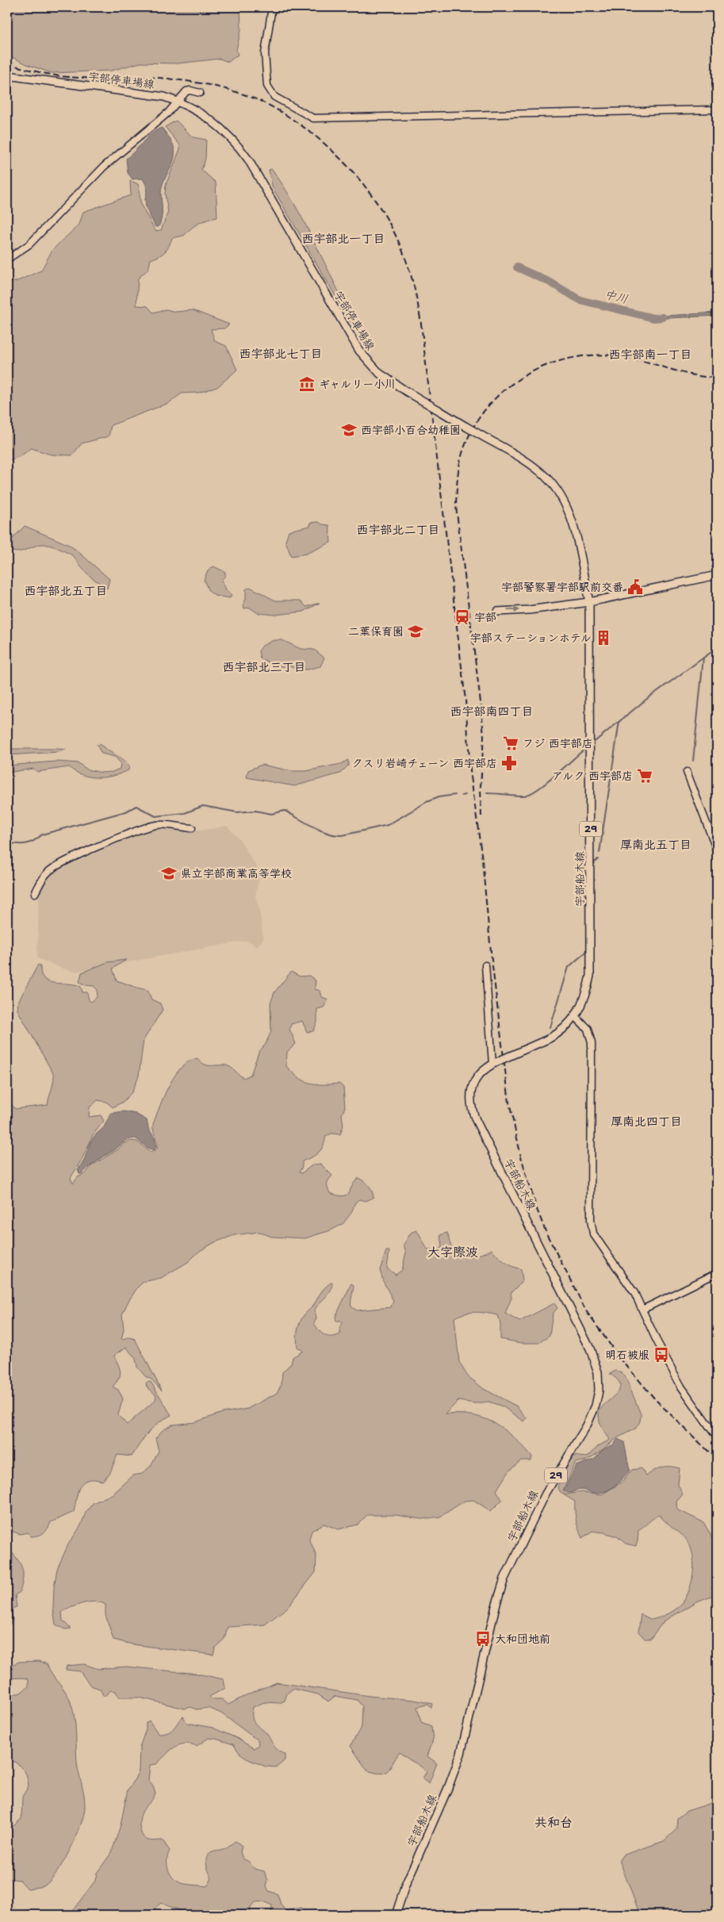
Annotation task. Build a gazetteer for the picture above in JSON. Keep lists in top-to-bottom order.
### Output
{
  "streets": {
    "main road": ["宇部停車場線", "29", "宇部船木線"]
  },
  "crossings": [
    ["宇部停車場線", "宇部船木線"]
  ],
  "districts": [
    "西宇部北一丁目",
    "西宇部北七丁目",
    "西宇部南一丁目",
    "西宇部北二丁目",
    "西宇部北五丁目",
    "西宇部北三丁目",
    "西宇部南四丁目",
    "厚南北五丁目",
    "厚南北四丁目",
    "大字際波",
    "共和台"
  ],
  "water": ["中川"],
  "places": {
    "museum": ["ギャルリー小川"],
    "school or university": ["西宇部小百合幼稚園", "二葉保育園", "県立宇部商業高等学校"],
    "public building": ["宇部警察署宇部駅前交番"],
    "station": ["宇部"],
    "building": ["宇部ステーションホテル"],
    "supermarket": ["フジ 西宇部店", "アルク 西宇部店"],
    "pharmacy": ["クスリ岩崎チェーン 西宇部店"],
    "bus stop": ["明石被服", "大和団地前"]
  }
}
